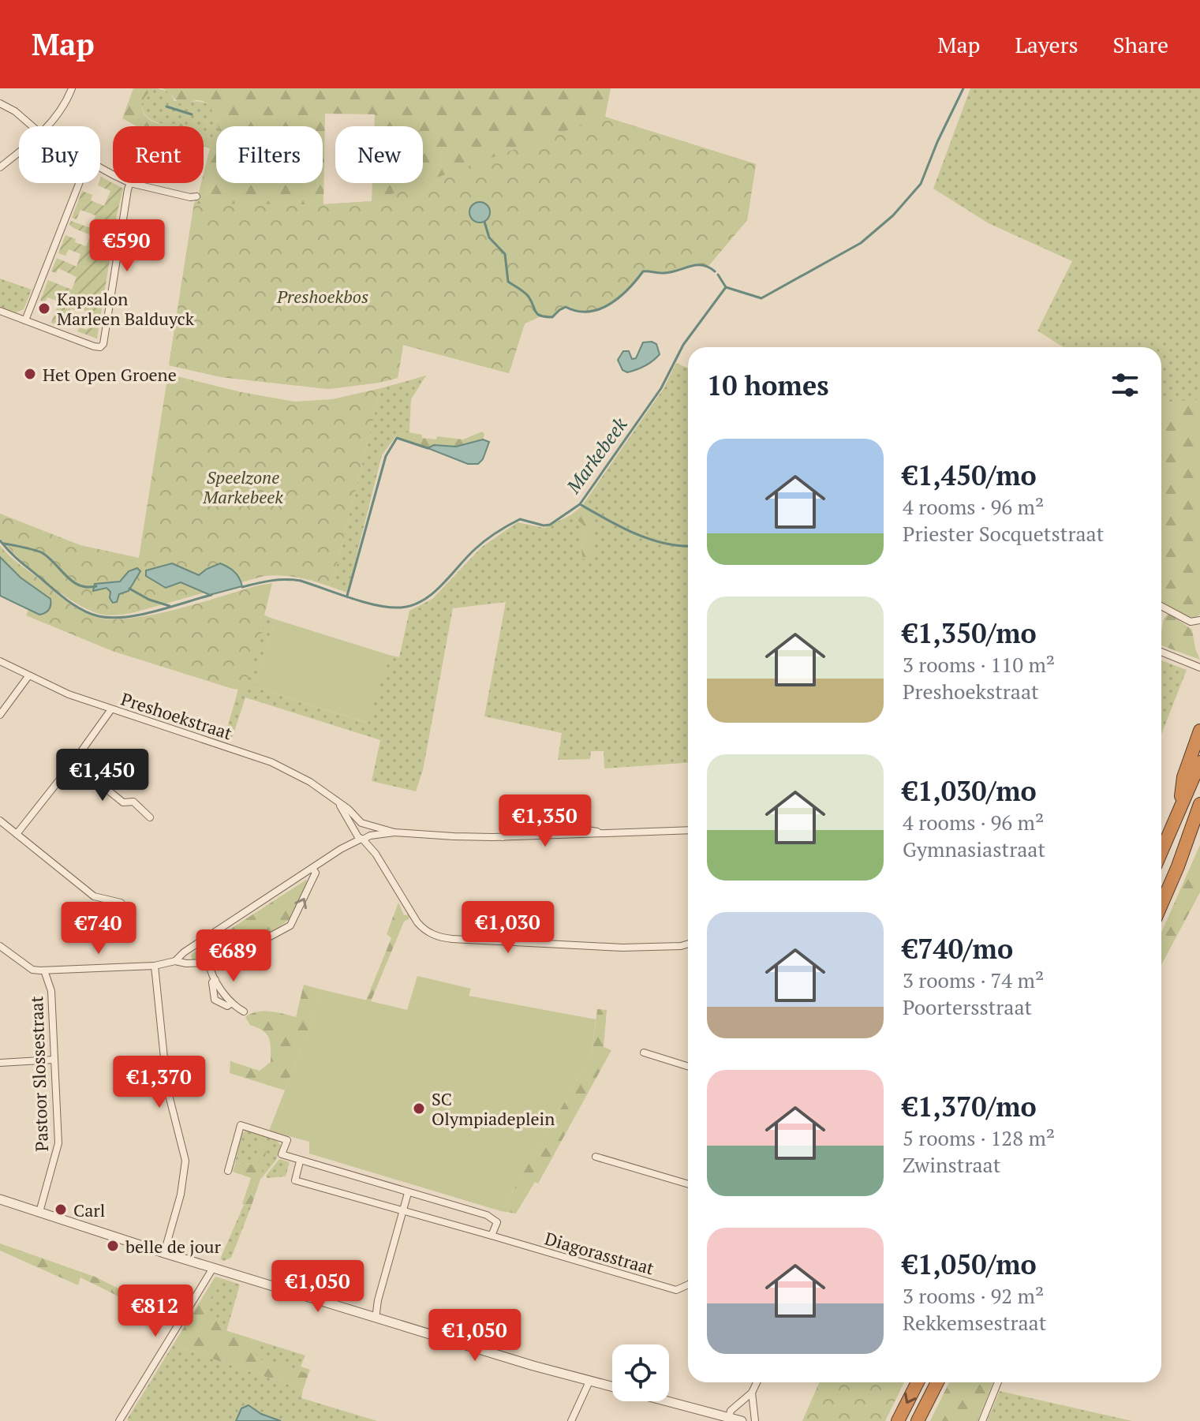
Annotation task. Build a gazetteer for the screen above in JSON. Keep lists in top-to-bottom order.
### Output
{
  "streets": {
    "street": ["Preshoekstraat", "Pastoor Slossestraat", "Diagorasstraat"]
  },
  "water": ["Markebeek"],
  "parks": ["Preshoekbos", "Speelzone Markebeek"],
  "places": [
    "Kapsalon Marleen Balduyck",
    "Het Open Groene",
    "SC Olympiadeplein",
    "Carl",
    "belle de jour"
  ],
  "page": {
    "header": "Map",
    "nav": ["Map", "Layers", "Share"],
    "chip": [
      "Buy",
      "Rent",
      "Filters",
      "New"
    ],
    "price": [
      "€590",
      "€1,450",
      "€1,350",
      "€1,030",
      "€740",
      "€689",
      "€1,370",
      "€1,050",
      "€812",
      "€1,050"
    ],
    "heading": "10 homes",
    "list": [
      {
        "name": "€1,450/mo",
        "note": "4 rooms · 96 m² · Priester Socquetstraat"
      },
      {
        "name": "€1,350/mo",
        "note": "3 rooms · 110 m² · Preshoekstraat"
      },
      {
        "name": "€1,030/mo",
        "note": "4 rooms · 96 m² · Gymnasiastraat"
      },
      {
        "name": "€740/mo",
        "note": "3 rooms · 74 m² · Poortersstraat"
      },
      {
        "name": "€1,370/mo",
        "note": "5 rooms · 128 m² · Zwinstraat"
      },
      {
        "name": "€1,050/mo",
        "note": "3 rooms · 92 m² · Rekkemsestraat"
      }
    ]
  }
}
